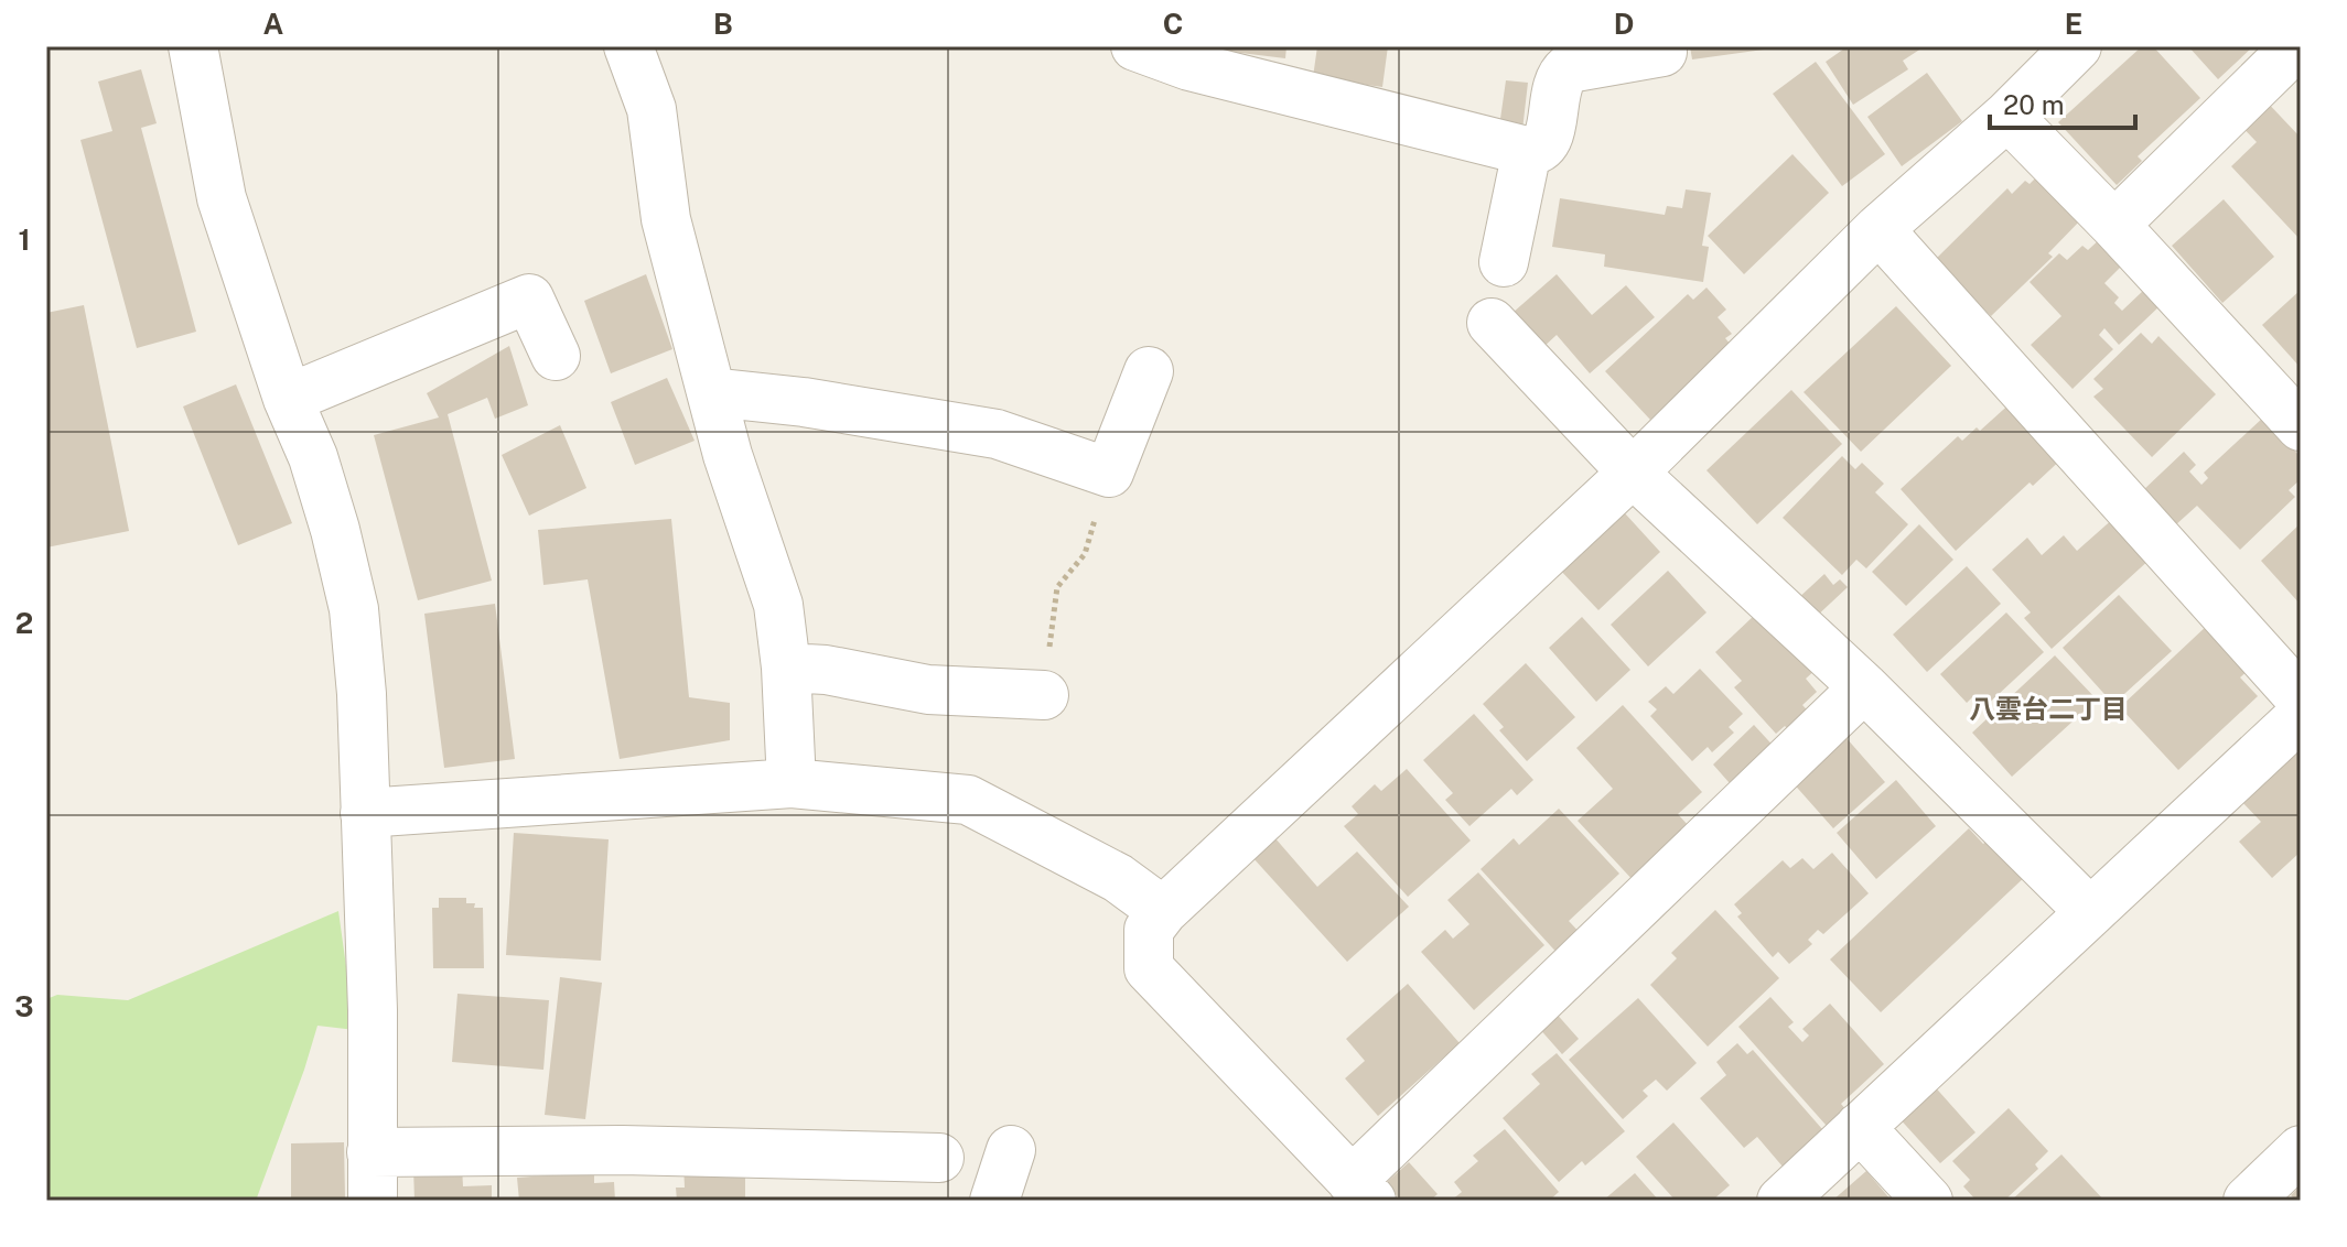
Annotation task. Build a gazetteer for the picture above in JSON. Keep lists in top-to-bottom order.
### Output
{
  "districts": ["八雲台二丁目"],
  "scale_bar": "20 m",
  "grid": {
    "columns": [
      "A",
      "B",
      "C",
      "D",
      "E"
    ],
    "rows": ["1", "2", "3"]
  }
}
